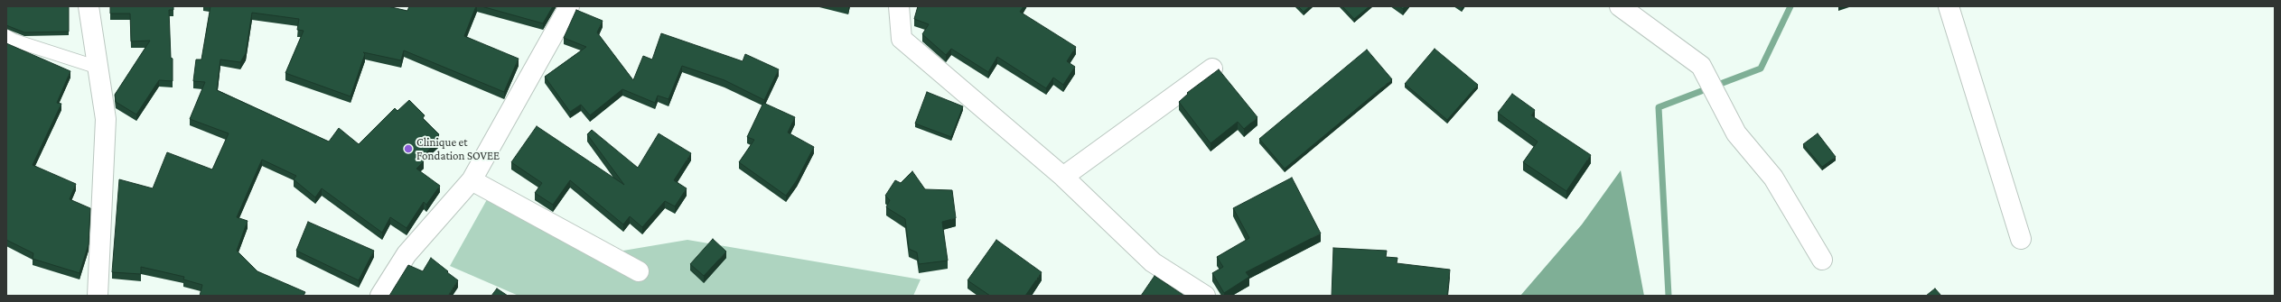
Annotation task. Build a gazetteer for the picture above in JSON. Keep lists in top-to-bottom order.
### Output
{
  "places": ["Clinique et Fondation SOVEE"]
}
